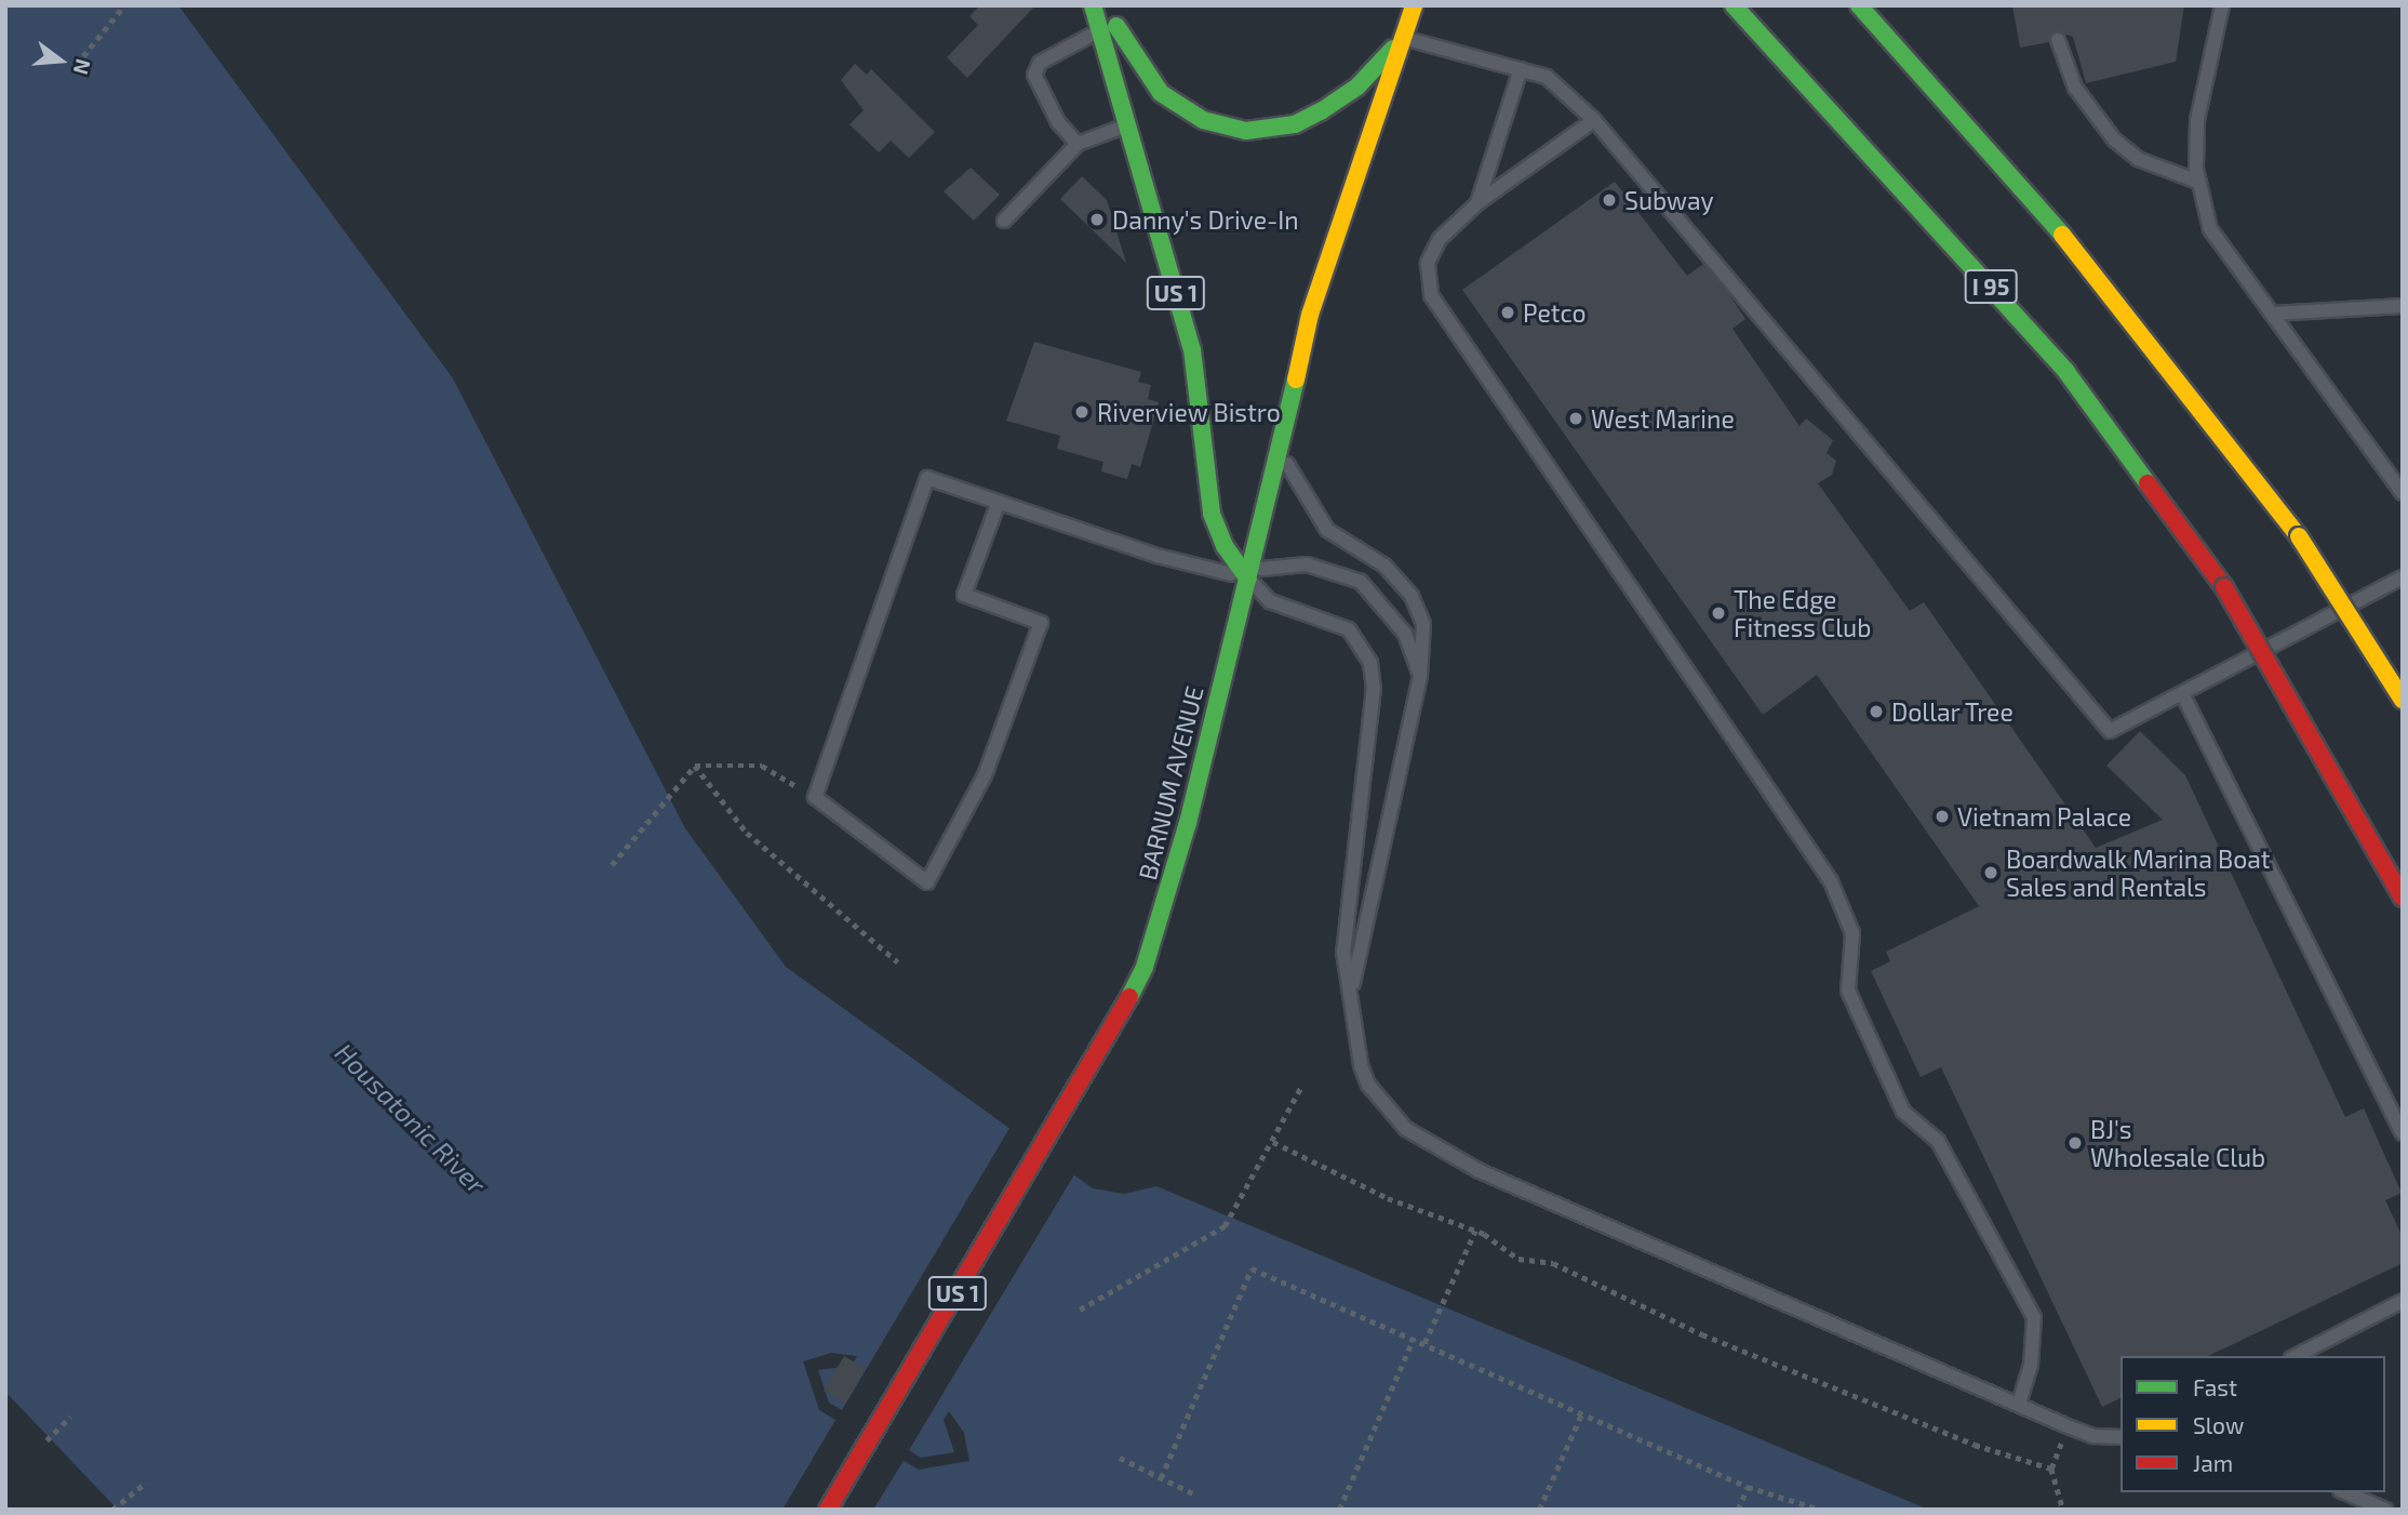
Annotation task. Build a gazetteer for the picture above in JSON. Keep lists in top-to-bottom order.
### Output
{
  "streets": {
    "main road": ["I 95", "US 1", "BARNUM AVENUE"]
  },
  "crossings": [
    ["US 1", "BARNUM AVENUE"]
  ],
  "water": ["Housatonic River"],
  "places": [
    "Subway",
    "Danny's Drive-In",
    "Petco",
    "Riverview Bistro",
    "West Marine",
    "The Edge Fitness Club",
    "Dollar Tree",
    "Vietnam Palace",
    "Boardwalk Marina Boat Sales and Rentals",
    "BJ's Wholesale Club"
  ],
  "legend": ["Fast", "Slow", "Jam"],
  "north": "right"
}
